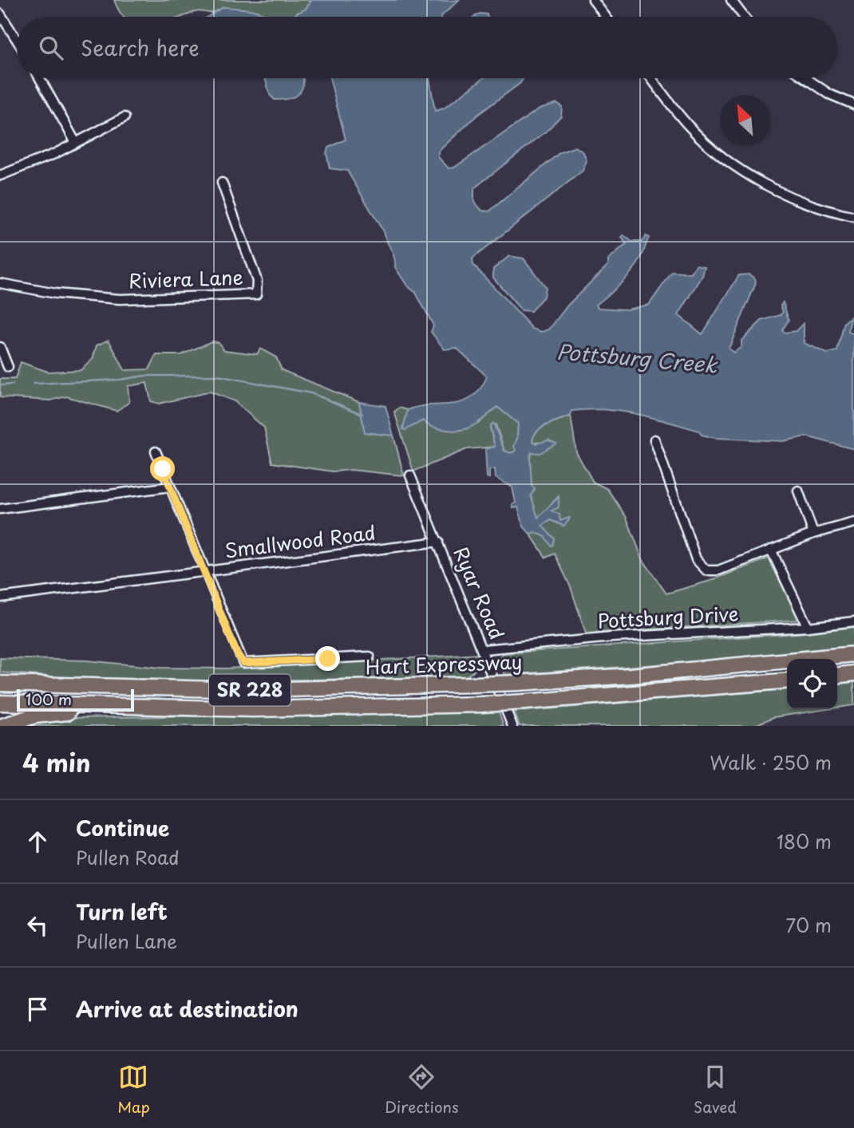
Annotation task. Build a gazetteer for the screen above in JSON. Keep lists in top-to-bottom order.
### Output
{
  "streets": {
    "highway": ["Hart Expressway", "SR 228"],
    "street": [
      "Riviera Lane",
      "Smallwood Road",
      "Ryar Road",
      "Pottsburg Drive"
    ]
  },
  "crossings": [
    ["Smallwood Road", "Ryar Road"],
    ["Ryar Road", "Pottsburg Drive"]
  ],
  "water": ["Pottsburg Creek"],
  "scale_bar": "100 m",
  "north": "top left",
  "page": {
    "search": "Search here",
    "scale": "100 m",
    "heading": ["4 min", "Walk · 250 m"],
    "list": [
      ["Continue", "Pullen Road", "180 m"],
      ["Turn left", "Pullen Lane", "70 m"],
      "Arrive at destination"
    ],
    "nav": ["Map", "Directions", "Saved"]
  }
}
